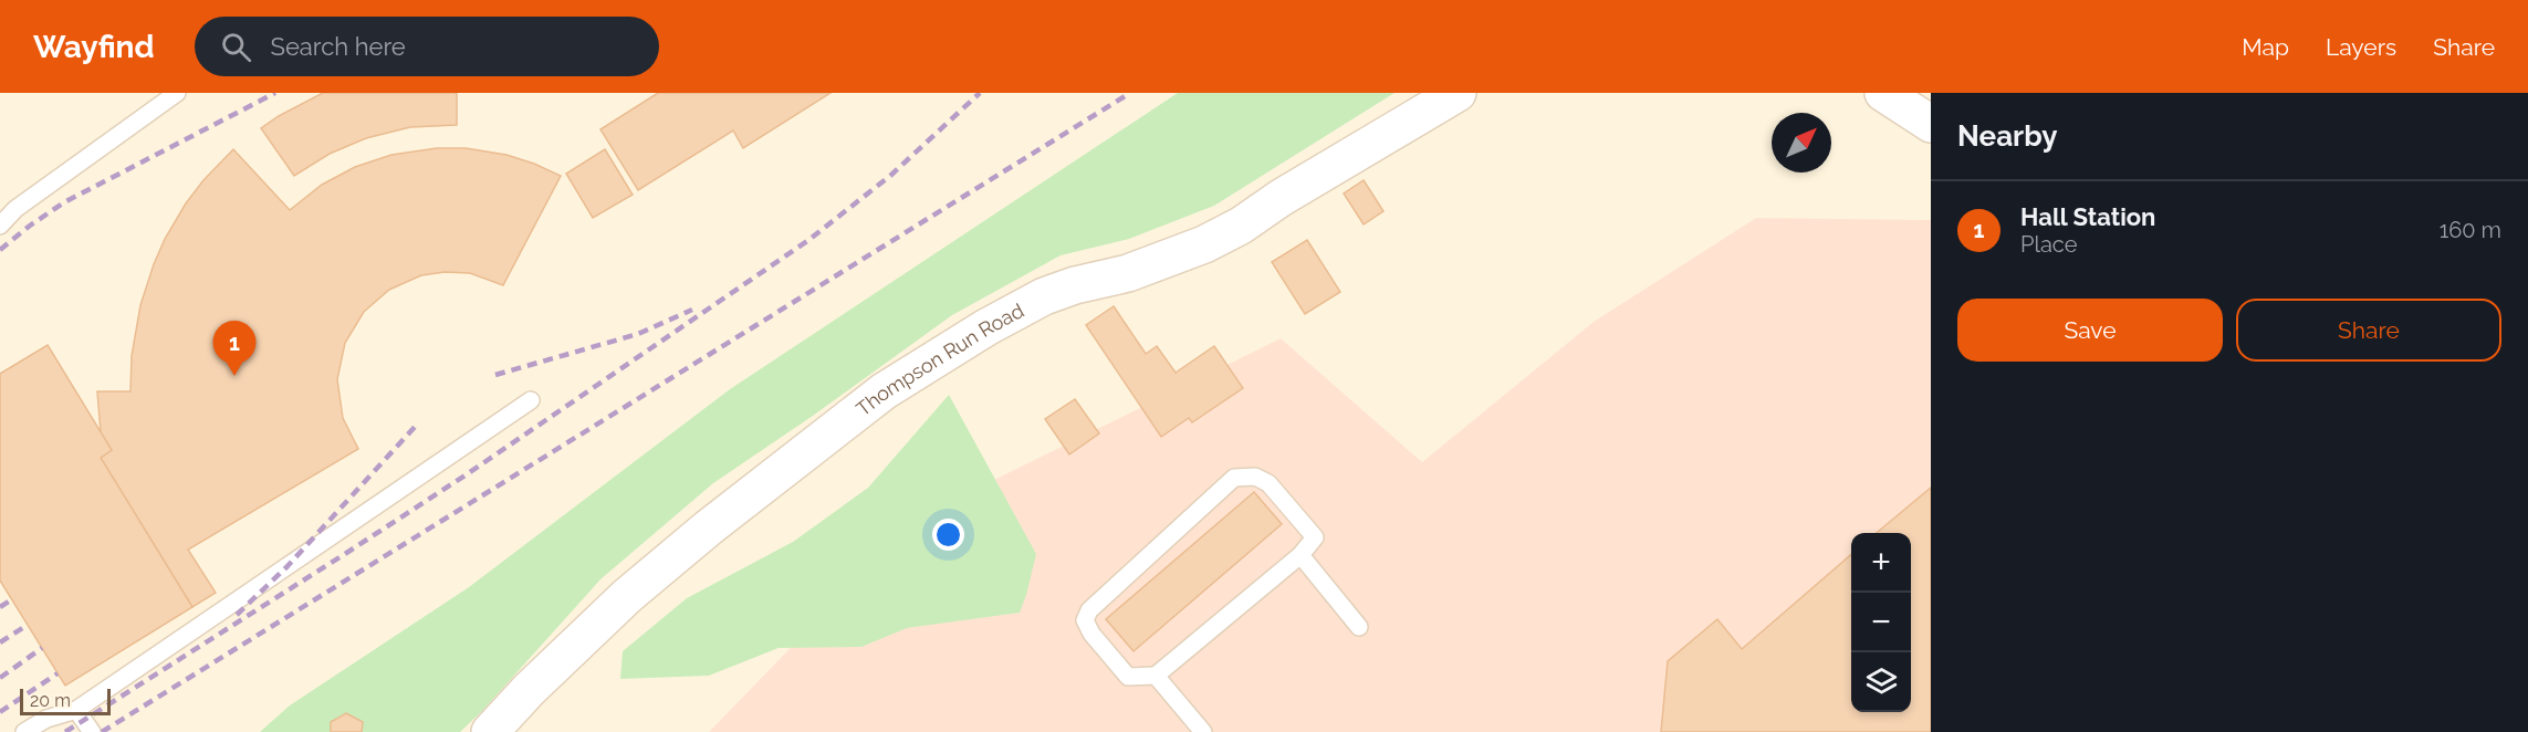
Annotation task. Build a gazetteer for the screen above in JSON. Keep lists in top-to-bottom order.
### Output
{
  "streets": {
    "street": ["Thompson Run Road"]
  },
  "scale_bar": "20 m",
  "north": "top right",
  "page": {
    "header": "Wayfind",
    "search": "Search here",
    "nav": ["Map", "Layers", "Share"],
    "heading": "Nearby",
    "list": [
      {
        "mark": "1",
        "name": "Hall Station",
        "note": "Place",
        "value": "160 m"
      }
    ],
    "buttons": ["Save", "Share"],
    "pins": "1",
    "map_buttons": ["+", "−"],
    "scale": "20 m"
  }
}
